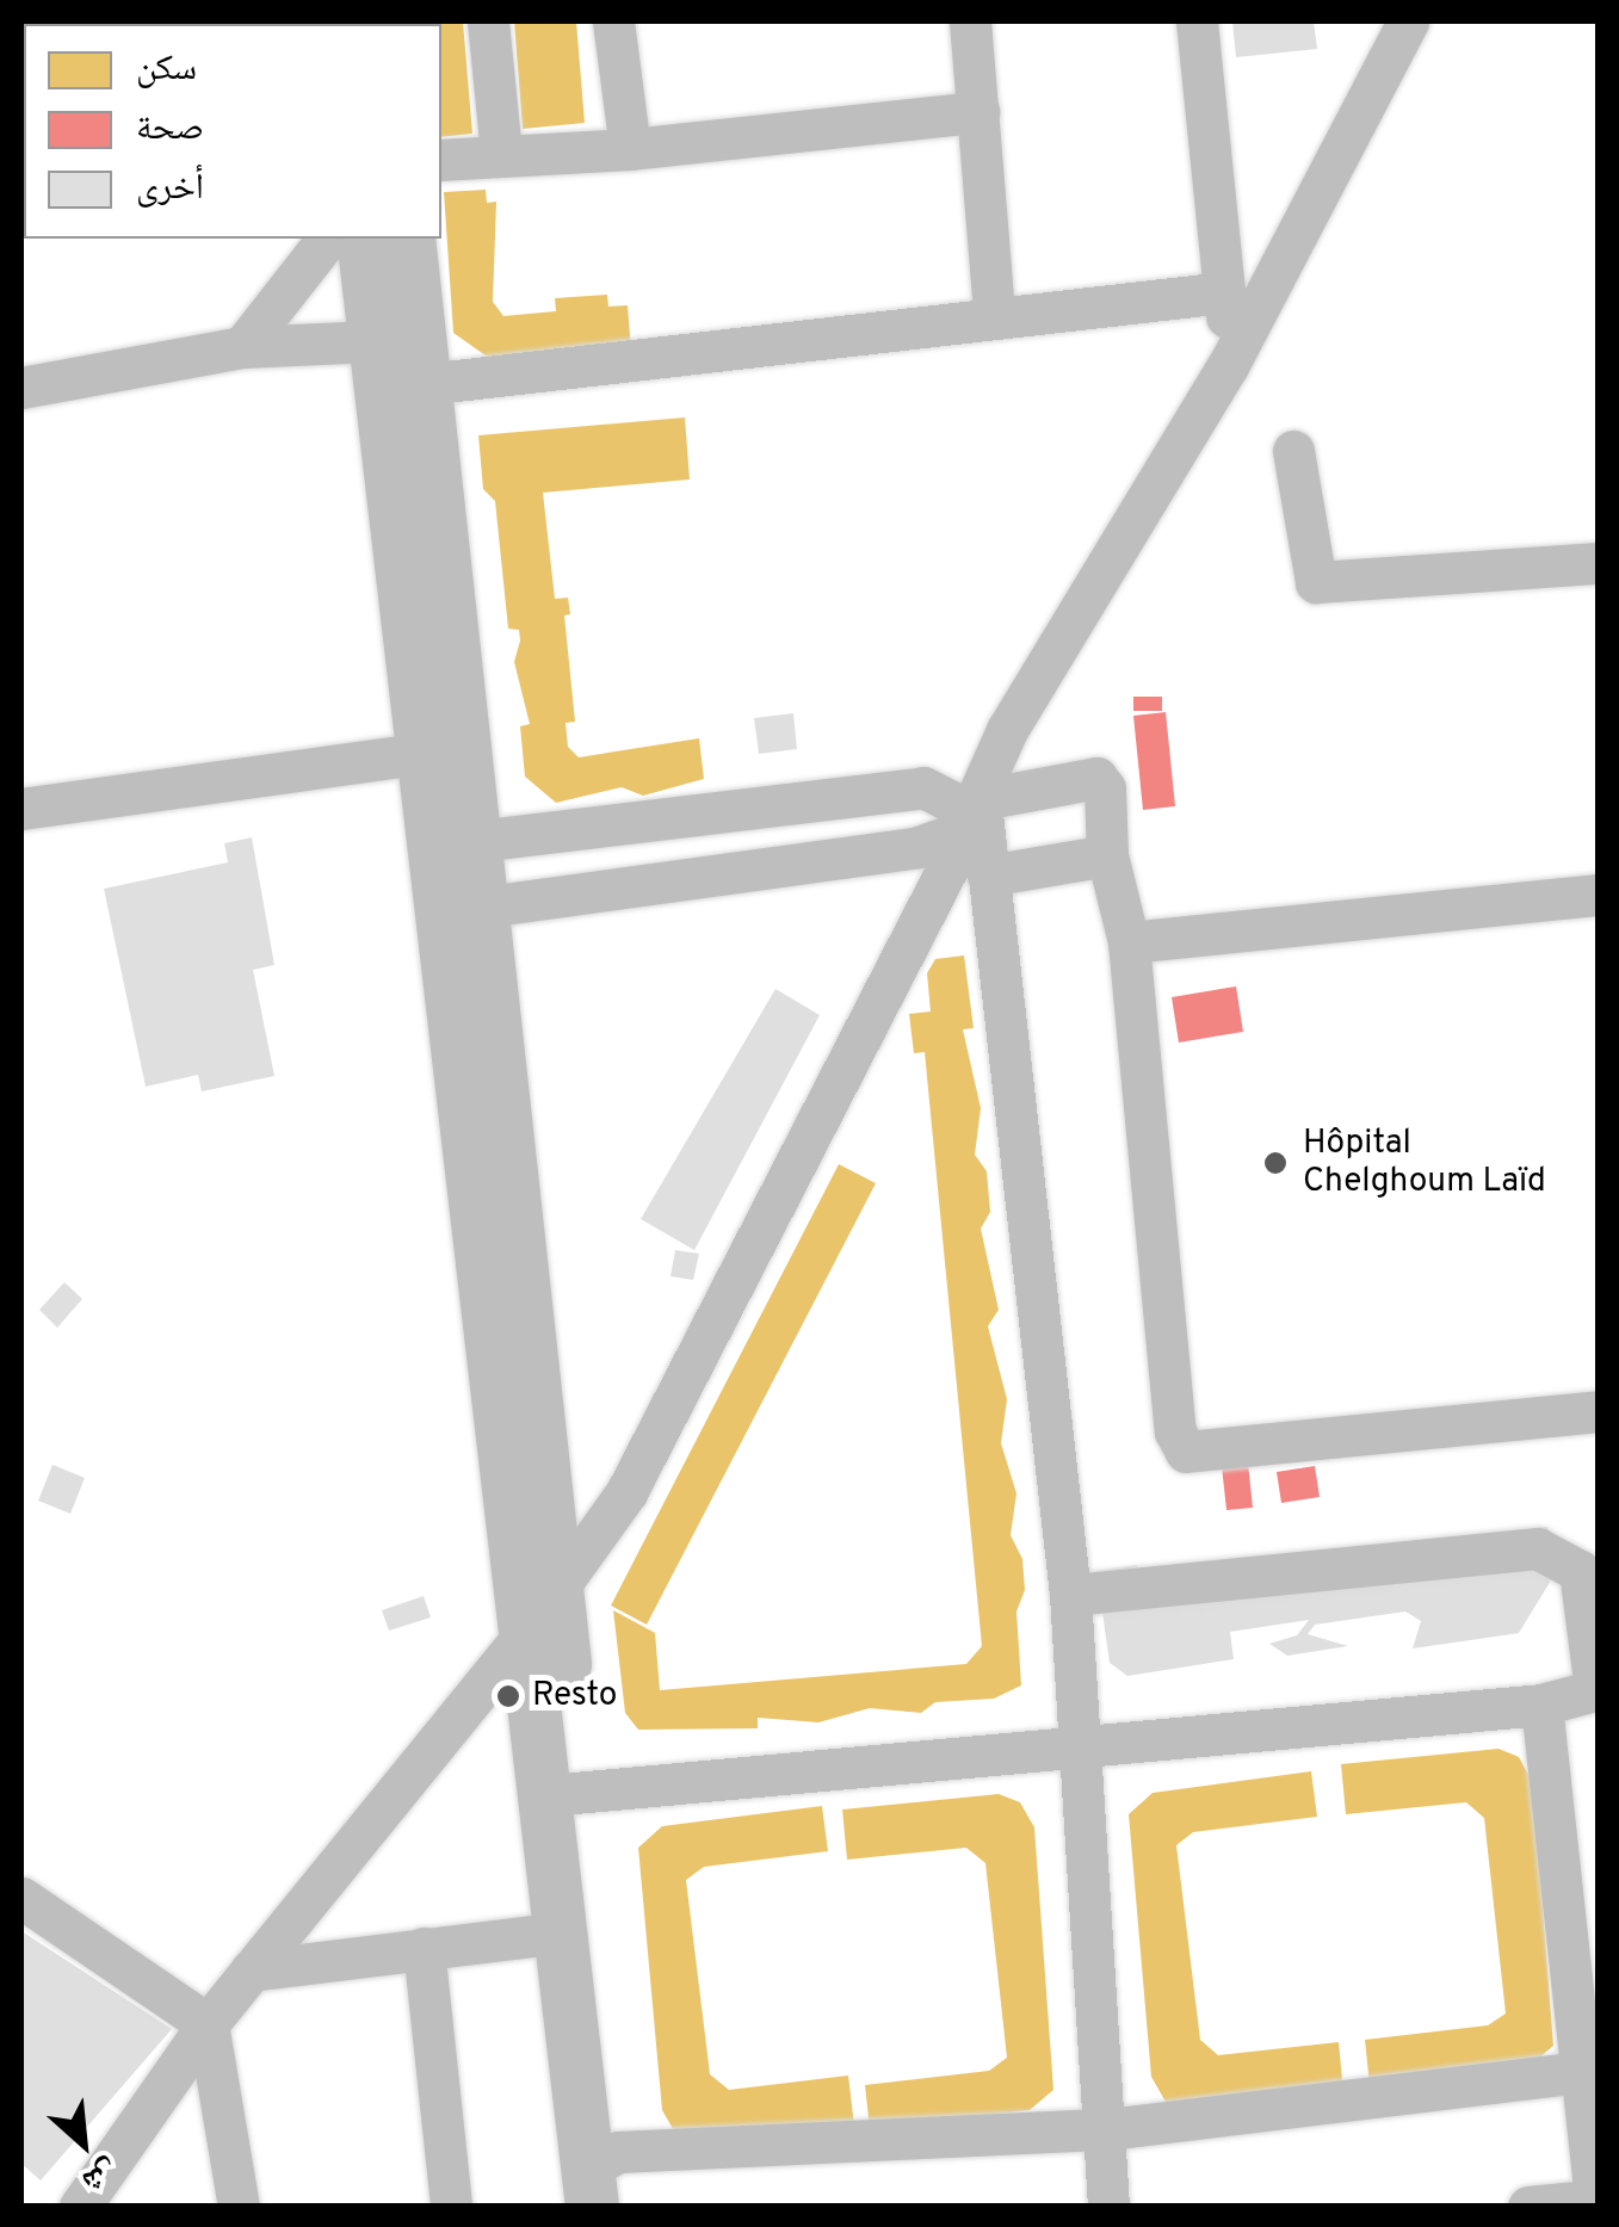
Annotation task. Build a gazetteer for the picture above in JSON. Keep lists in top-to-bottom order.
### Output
{
  "places": ["Hôpital Chelghoum Laïd", "Resto"],
  "legend": ["سكن", "صحة", "أخرى"],
  "north": "bottom right"
}
